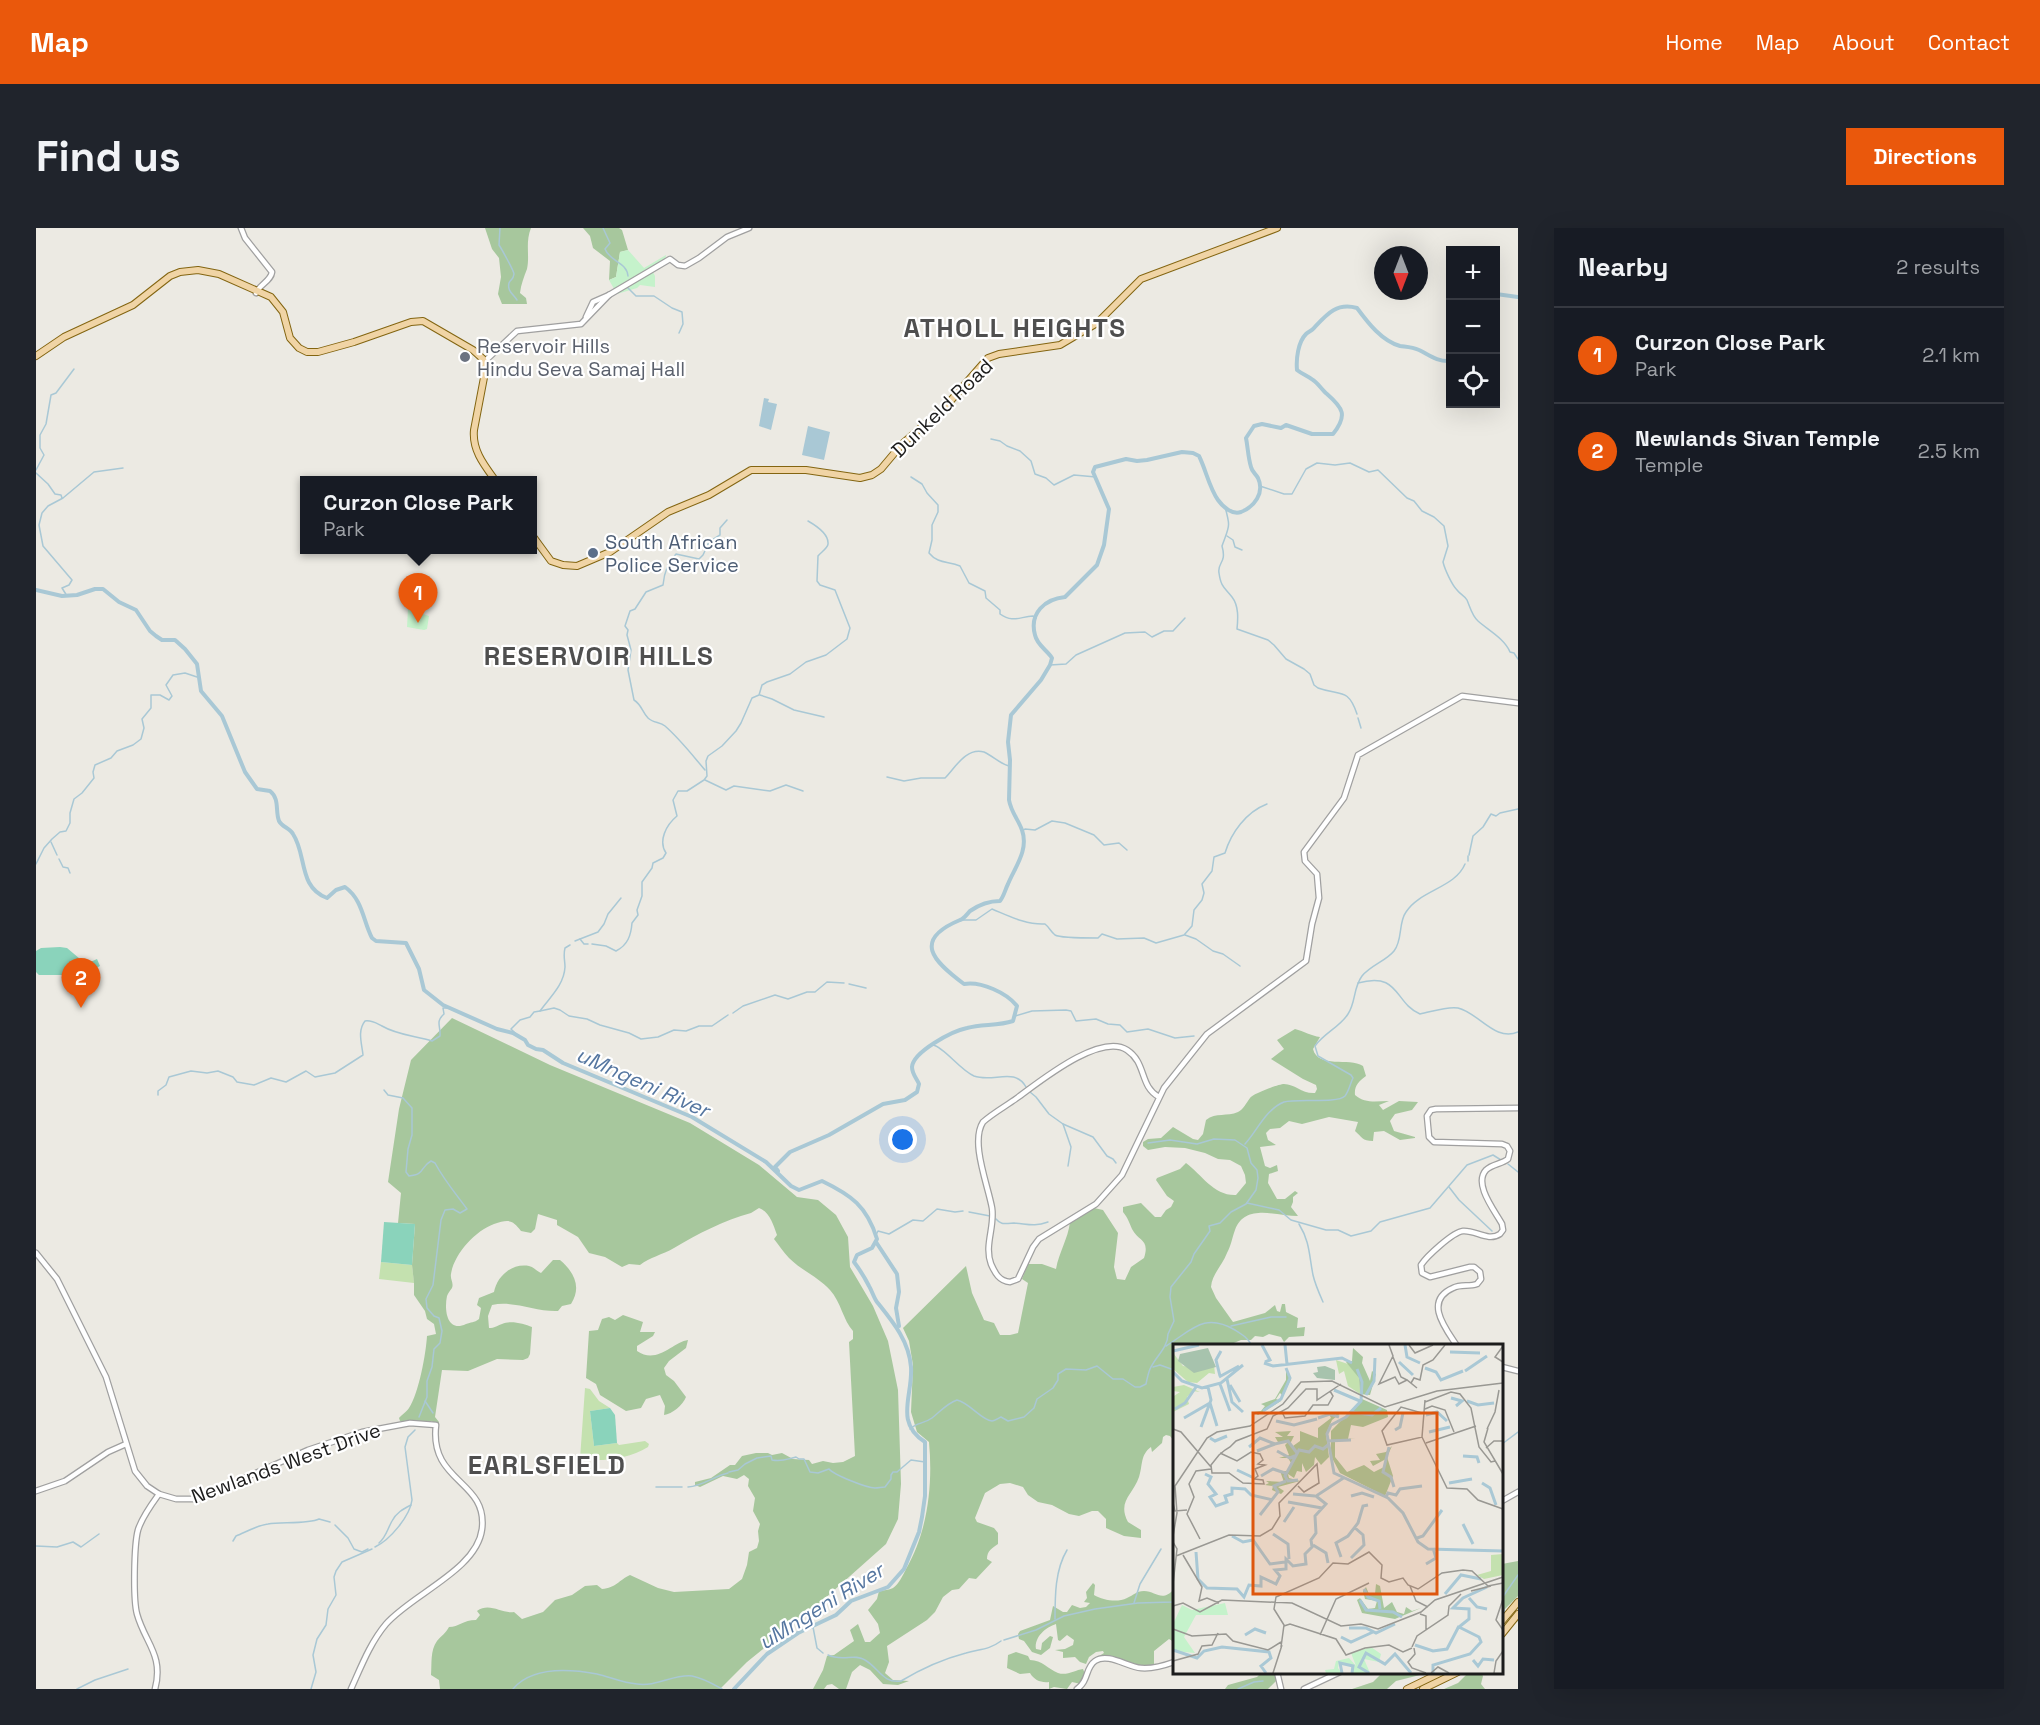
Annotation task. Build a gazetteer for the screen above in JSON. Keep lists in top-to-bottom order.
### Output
{
  "streets": {
    "main road": ["Dunkeld Road"],
    "street": ["Newlands West Drive"]
  },
  "districts": ["ATHOLL HEIGHTS", "RESERVOIR HILLS", "EARLSFIELD"],
  "water": ["uMngeni River"],
  "places": ["Reservoir Hills Hindu Seva Samaj Hall", "South African Police Service"],
  "north": "bottom",
  "page": {
    "header": "Map",
    "nav": [
      "Home",
      "Map",
      "About",
      "Contact"
    ],
    "buttons": "Directions",
    "title": "Find us",
    "heading": ["Nearby", "2 results"],
    "map_buttons": ["+", "−"],
    "list": [
      {
        "mark": "1",
        "name": "Curzon Close Park",
        "note": "Park",
        "value": "2.1 km"
      },
      {
        "mark": "2",
        "name": "Newlands Sivan Temple",
        "note": "Temple",
        "value": "2.5 km"
      }
    ],
    "popup": ["Curzon Close Park", "Park"],
    "pins": ["1", "2"]
  }
}
